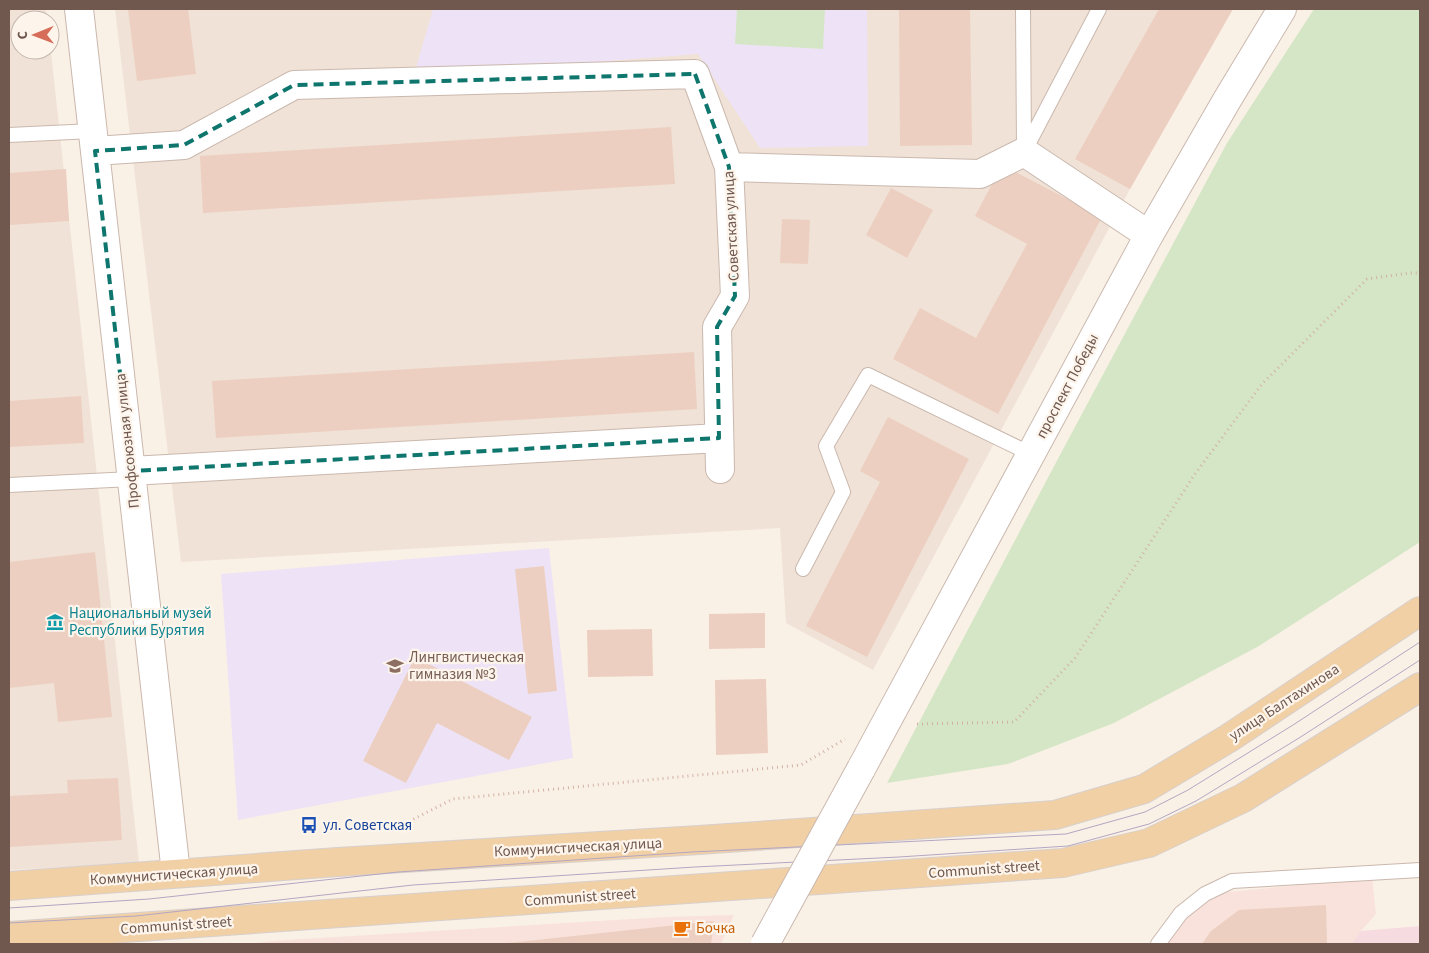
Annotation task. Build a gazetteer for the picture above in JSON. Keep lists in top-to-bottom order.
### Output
{
  "streets": {
    "main road": ["улица Балтахинова", "Коммунистическая улица", "Communist street"],
    "street": ["Советская улица", "проспект Победы", "Профсоюзная улица"]
  },
  "crossings": [
    ["Советская улица", "Профсоюзная улица"],
    ["Профсоюзная улица", "Коммунистическая улица"],
    ["улица Балтахинова", "Коммунистическая улица"]
  ],
  "places": {
    "museum": ["Национальный музей Республики Бурятия"],
    "school or university": ["Лингвистическая гимназия №3"],
    "bus stop": ["ул. Советская"],
    "cafe": ["Бочка"]
  },
  "north": "left"
}
